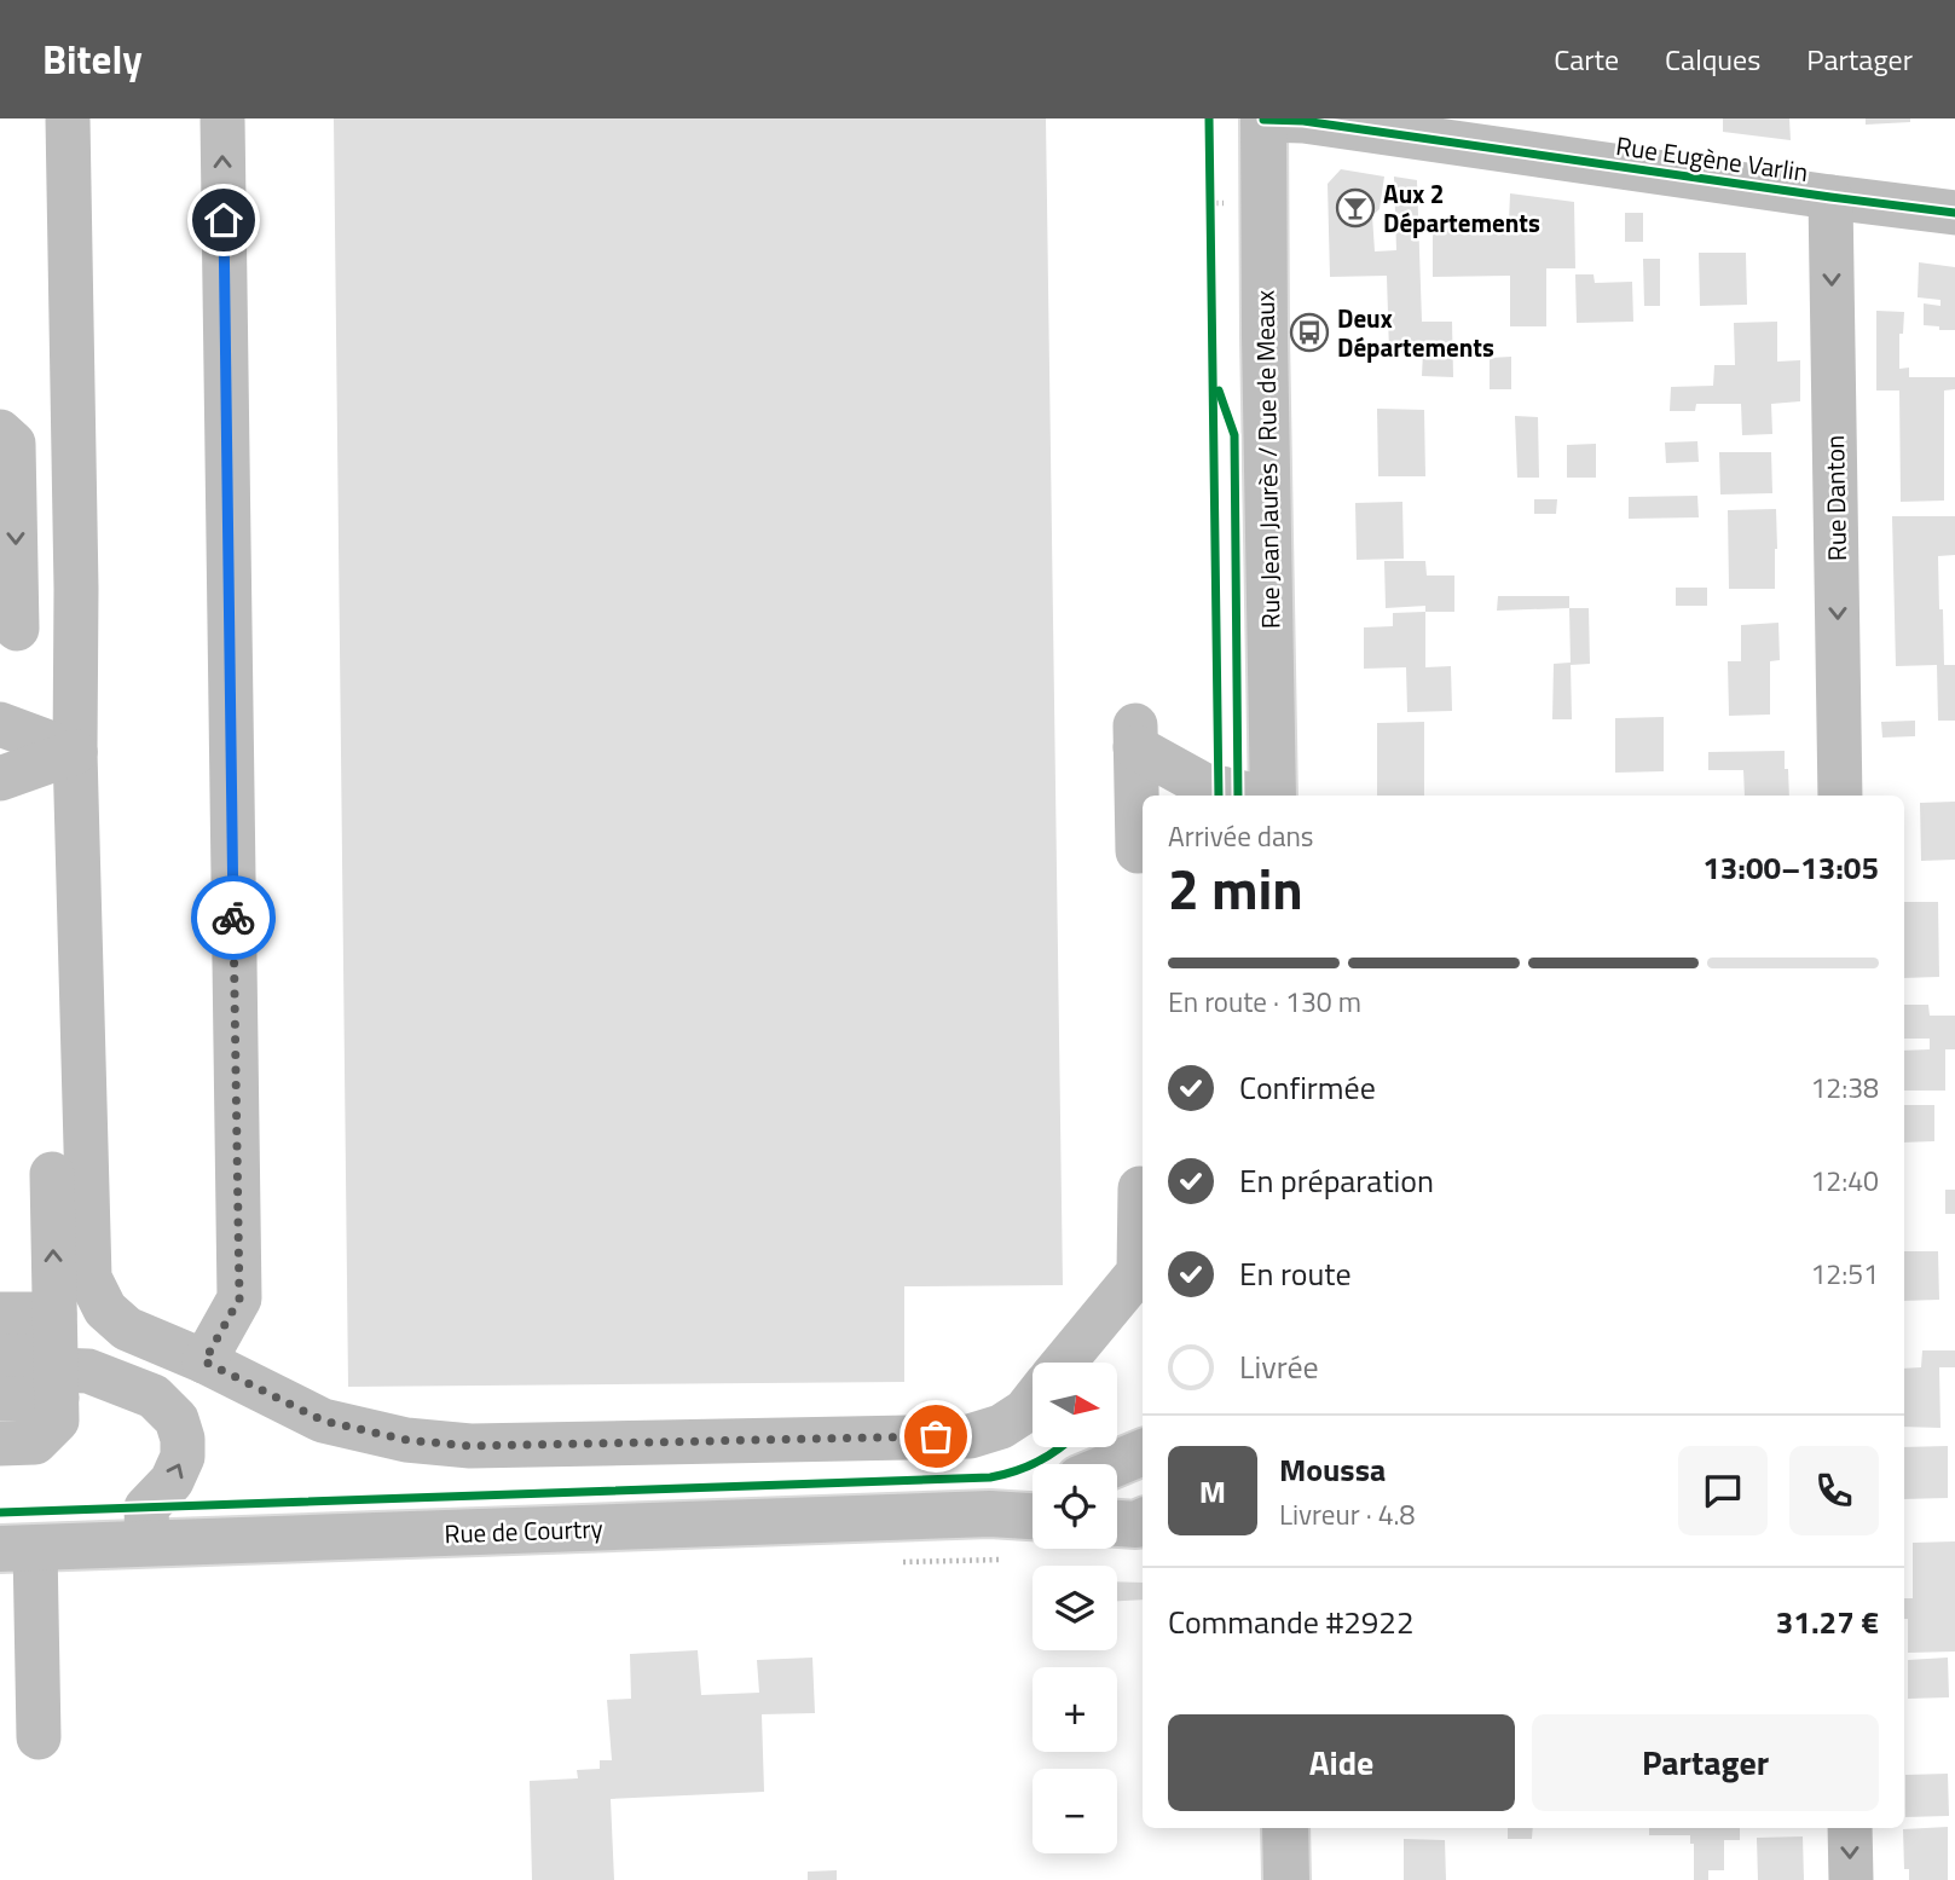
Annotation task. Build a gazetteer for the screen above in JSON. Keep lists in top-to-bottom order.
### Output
{
  "streets": {
    "main road": ["Rue Jean Jaurès / Rue de Meaux", "Rue de Courtry"],
    "street": ["Rue Eugène Varlin", "Rue Danton"]
  },
  "crossings": [
    ["Rue Eugène Varlin", "Rue Jean Jaurès / Rue de Meaux"],
    ["Rue Eugène Varlin", "Rue Danton"]
  ],
  "one_way": ["Rue Danton"],
  "places": {
    "bar": ["Aux 2 Départements"],
    "bus stop": ["Deux Départements"]
  },
  "north": "right",
  "page": {
    "header": "Bitely",
    "nav": ["Carte", "Calques", "Partager"],
    "heading": ["2 min", "Arrivée dans", "13:00–13:05"],
    "panel": [
      "Moussa",
      "Livreur · 4.8",
      "Commande #2922",
      "31.27 €"
    ],
    "bar": "En route · 130 m",
    "list": [
      ["Confirmée", "12:38"],
      ["En préparation", "12:40"],
      ["En route", "12:51"],
      "Livrée"
    ],
    "map_buttons": ["+", "−"],
    "round": "M",
    "buttons": ["Aide", "Partager"]
  }
}
